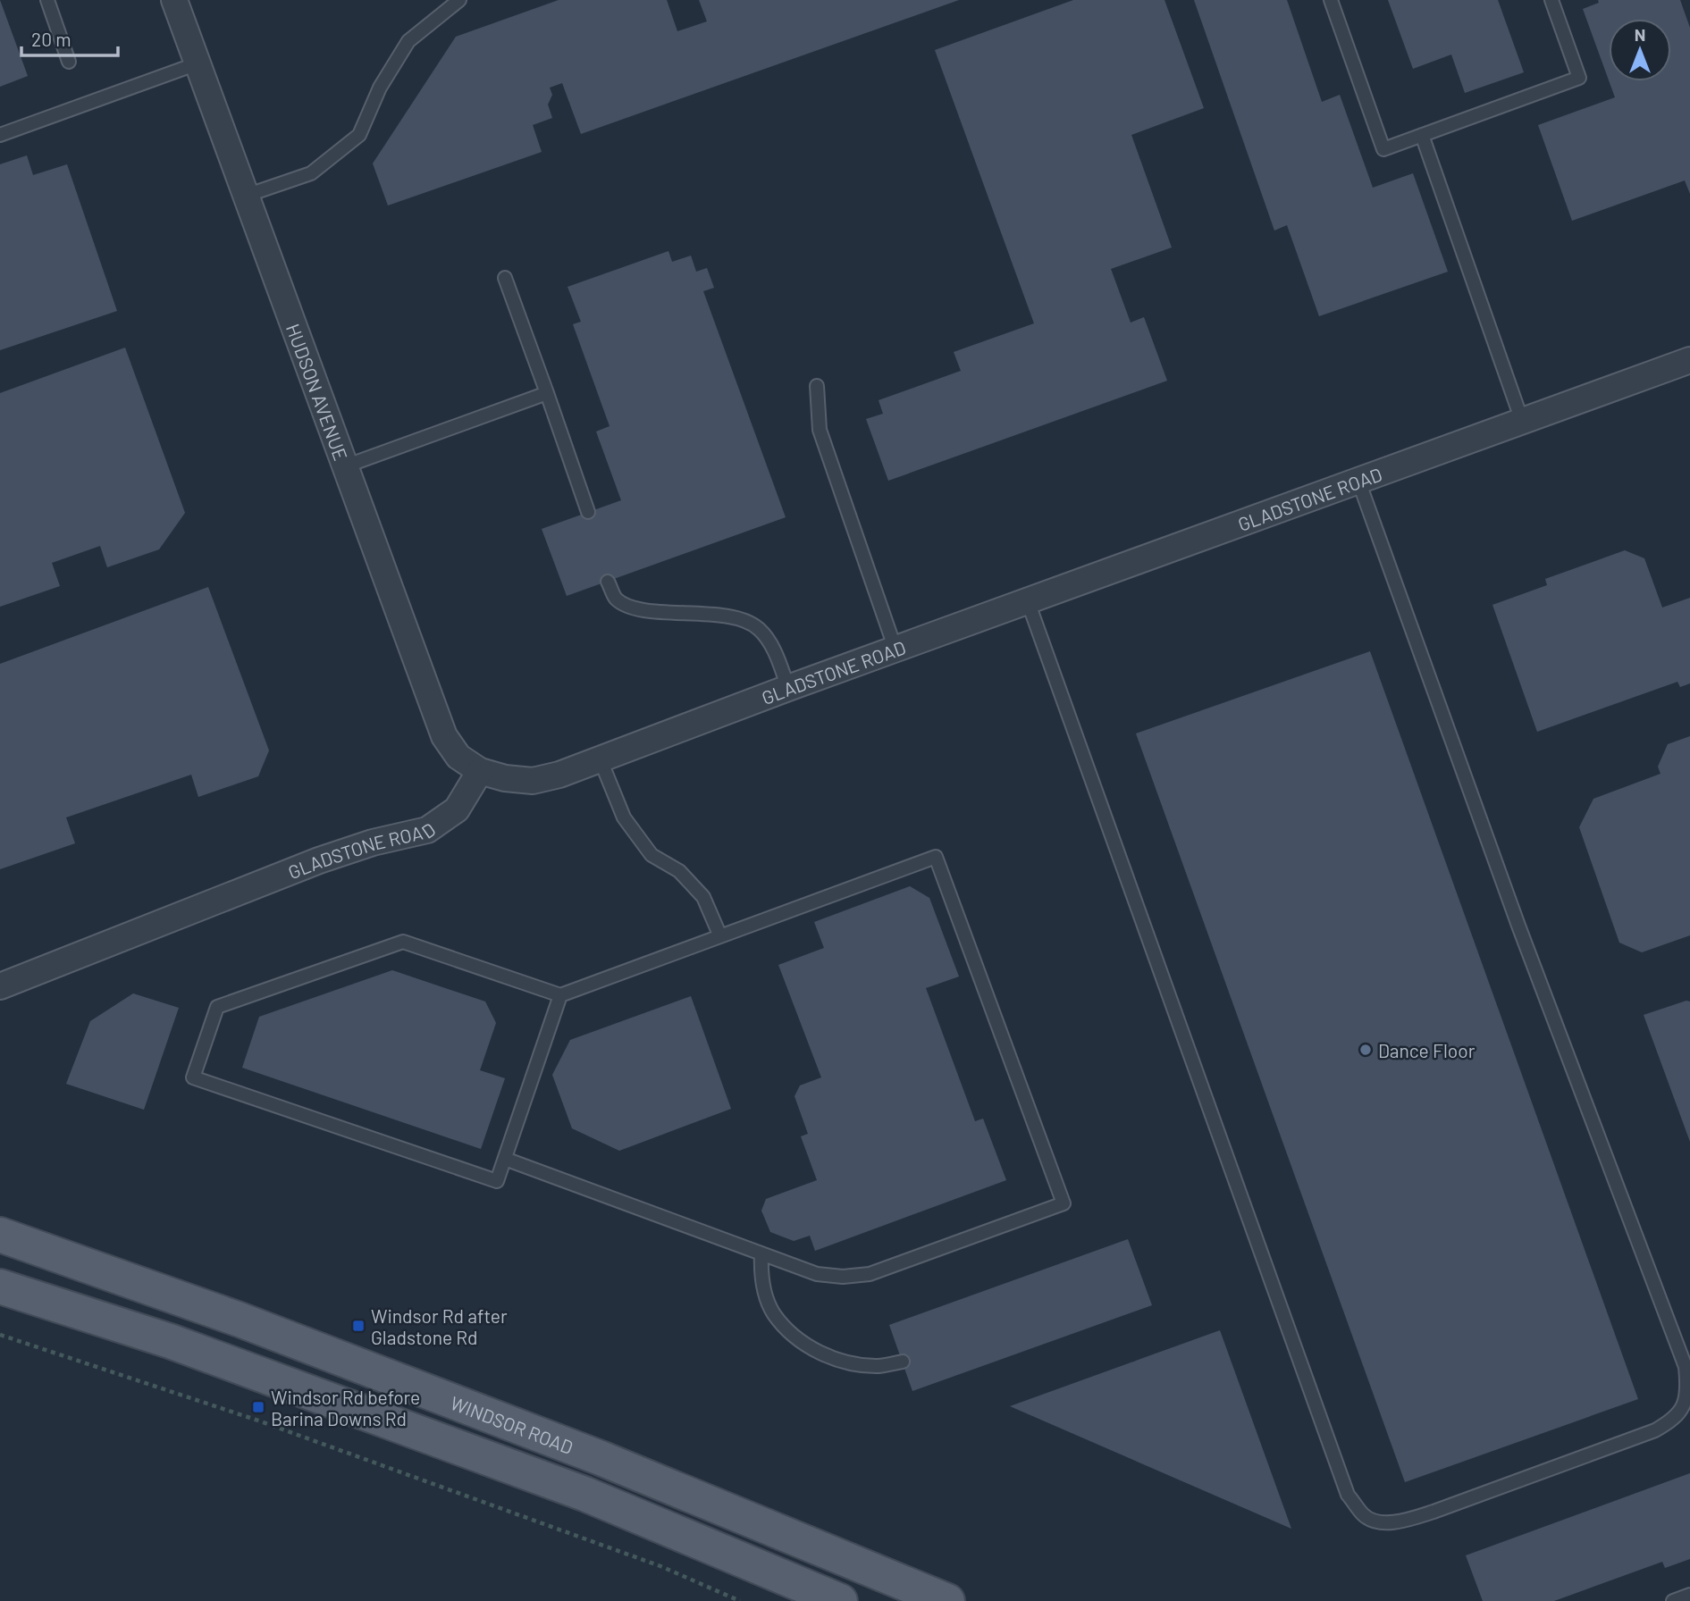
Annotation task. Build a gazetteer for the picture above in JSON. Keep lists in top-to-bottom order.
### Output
{
  "streets": {
    "main road": ["WINDSOR ROAD"],
    "street": ["HUDSON AVENUE", "GLADSTONE ROAD"]
  },
  "crossings": [
    ["HUDSON AVENUE", "GLADSTONE ROAD"]
  ],
  "places": {
    "other": ["Dance Floor"],
    "transit": ["Windsor Rd after Gladstone Rd", "Windsor Rd before Barina Downs Rd"]
  },
  "scale_bar": "20 m",
  "north": "top"
}
